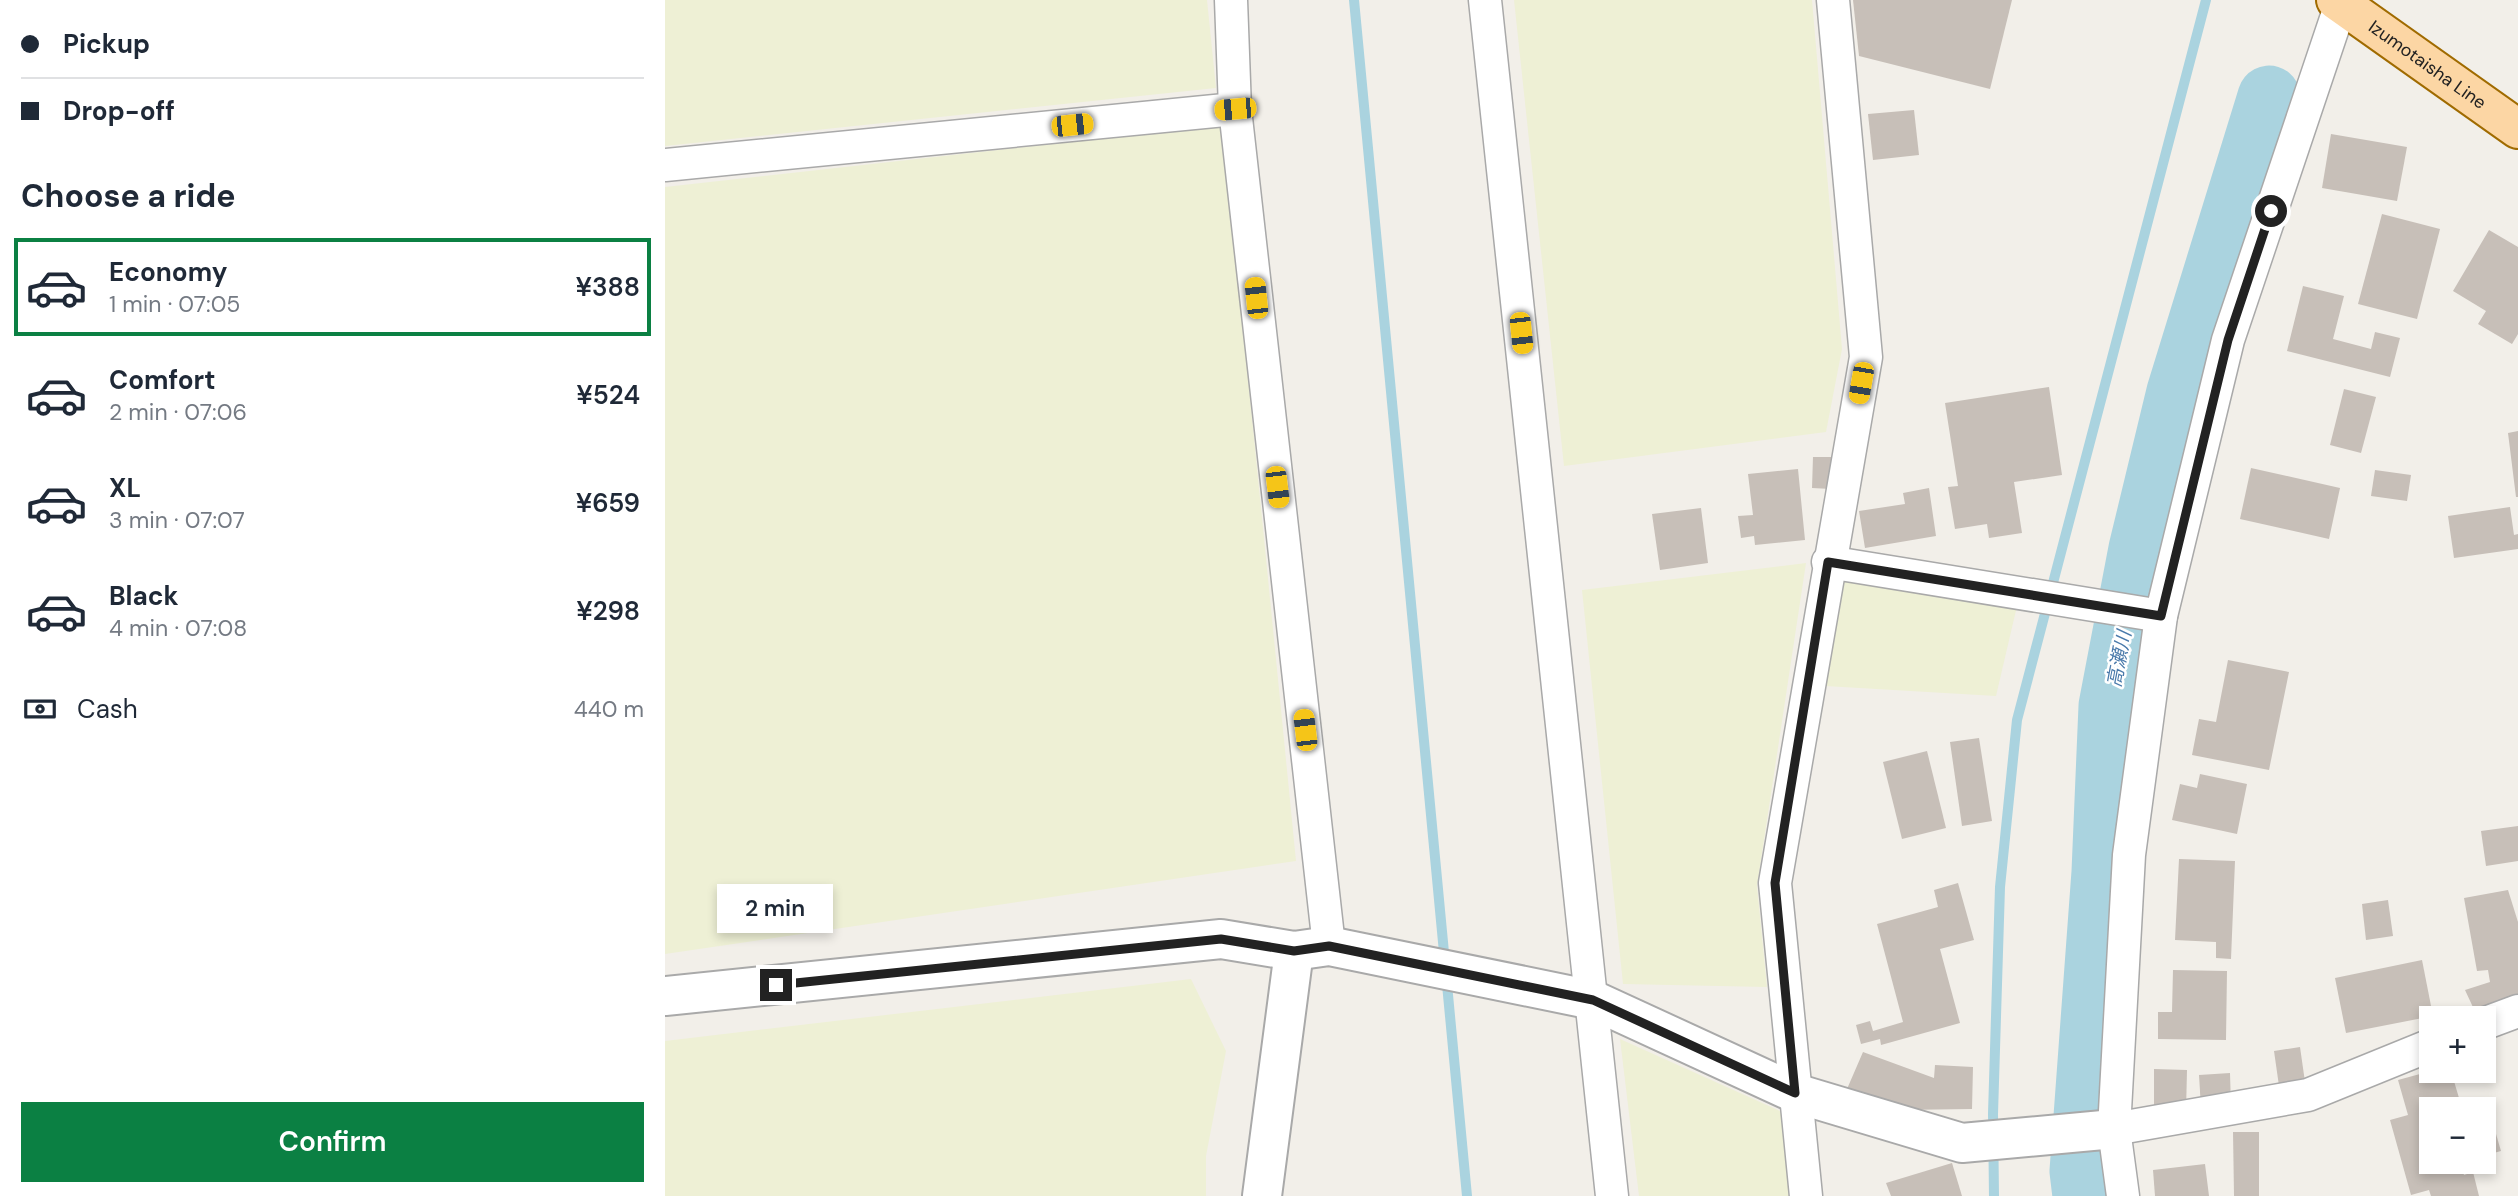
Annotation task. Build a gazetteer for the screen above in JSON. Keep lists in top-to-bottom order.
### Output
{
  "streets": {
    "main road": ["Izumotaisha Line"]
  },
  "water": ["高瀬川"],
  "page": {
    "banner": ["Pickup", "Drop-off"],
    "heading": "Choose a ride",
    "list": [
      {
        "name": "Economy",
        "note": "1 min · 07:05",
        "value": "¥388"
      },
      {
        "name": "Comfort",
        "note": "2 min · 07:06",
        "value": "¥524"
      },
      {
        "name": "XL",
        "note": "3 min · 07:07",
        "value": "¥659"
      },
      {
        "name": "Black",
        "note": "4 min · 07:08",
        "value": "¥298"
      }
    ],
    "pay": ["Cash", "440 m"],
    "bubble": "2 min",
    "map_buttons": ["+", "−"],
    "buttons": "Confirm"
  }
}
